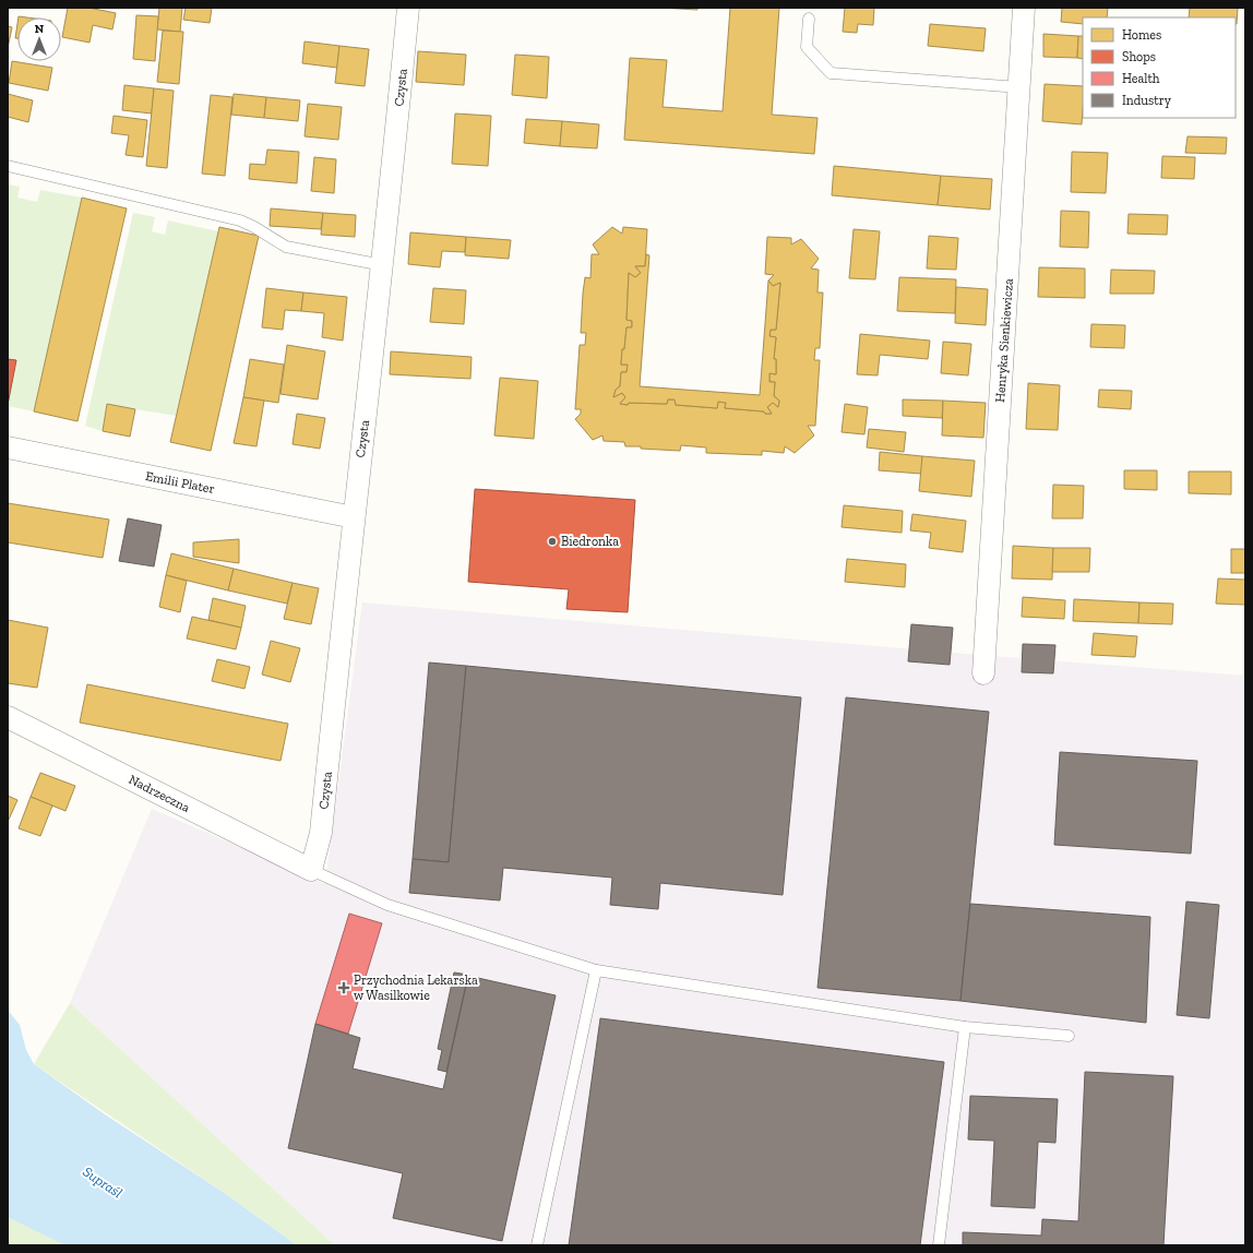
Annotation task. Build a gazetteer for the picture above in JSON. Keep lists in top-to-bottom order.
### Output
{
  "streets": {
    "street": [
      "Czysta",
      "Henryka Sienkiewicza",
      "Emilii Plater",
      "Nadrzeczna"
    ]
  },
  "crossings": [
    ["Czysta", "Emilii Plater"],
    ["Czysta", "Nadrzeczna"]
  ],
  "water": ["Supraśl"],
  "places": {
    "other": ["Biedronka"],
    "health": ["Przychodnia Lekarska w Wasilkowie"]
  },
  "legend": [
    "Homes",
    "Shops",
    "Health",
    "Industry"
  ],
  "north": "top"
}
